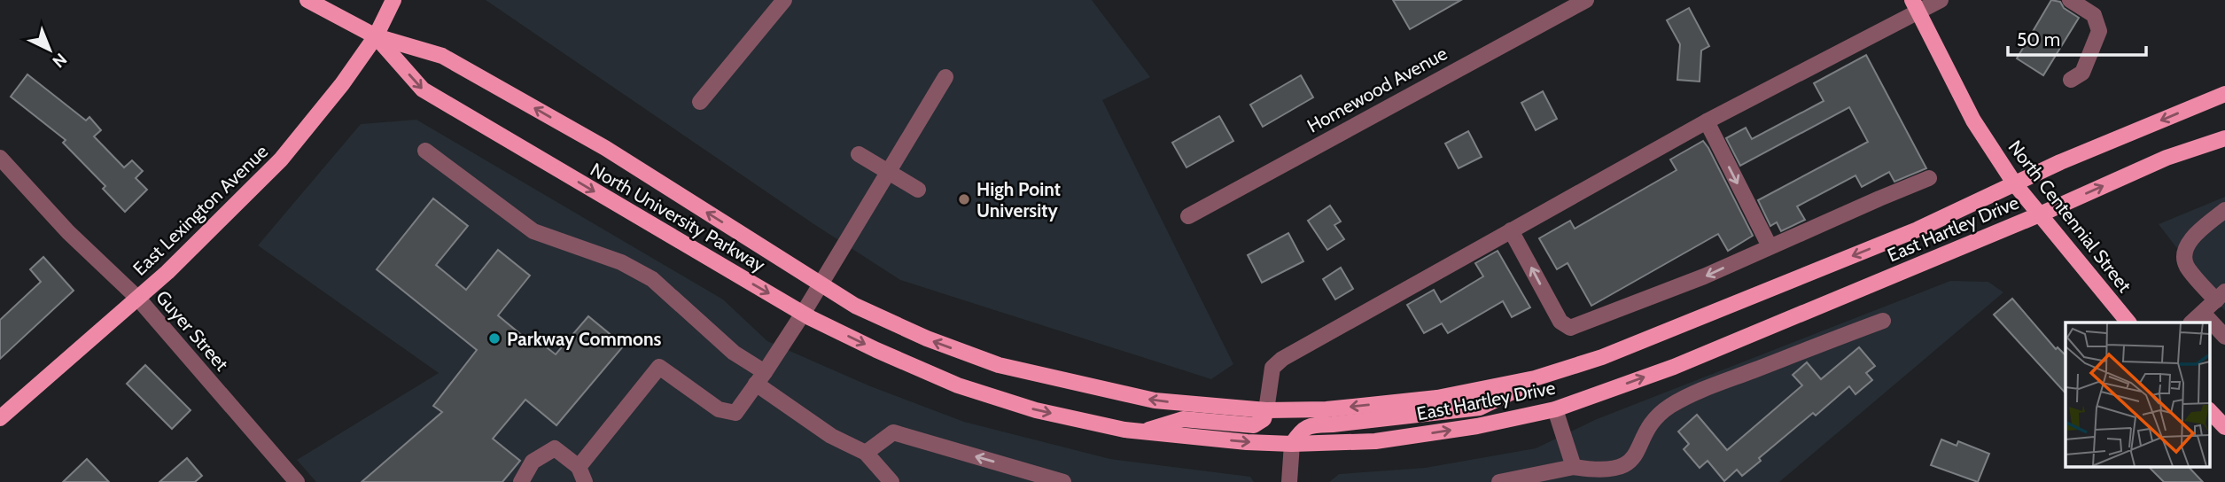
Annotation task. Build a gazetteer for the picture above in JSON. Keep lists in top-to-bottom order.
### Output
{
  "streets": {
    "main road": [
      "East Lexington Avenue",
      "North Centennial Street",
      "North University Parkway",
      "East Hartley Drive"
    ],
    "street": ["Homewood Avenue", "Guyer Street"]
  },
  "crossings": [
    ["East Lexington Avenue", "North University Parkway"],
    ["East Lexington Avenue", "Guyer Street"],
    ["North Centennial Street", "East Hartley Drive"],
    ["North University Parkway", "East Hartley Drive"]
  ],
  "places": ["High Point University", "Parkway Commons"],
  "scale_bar": "50 m",
  "north": "bottom right"
}
